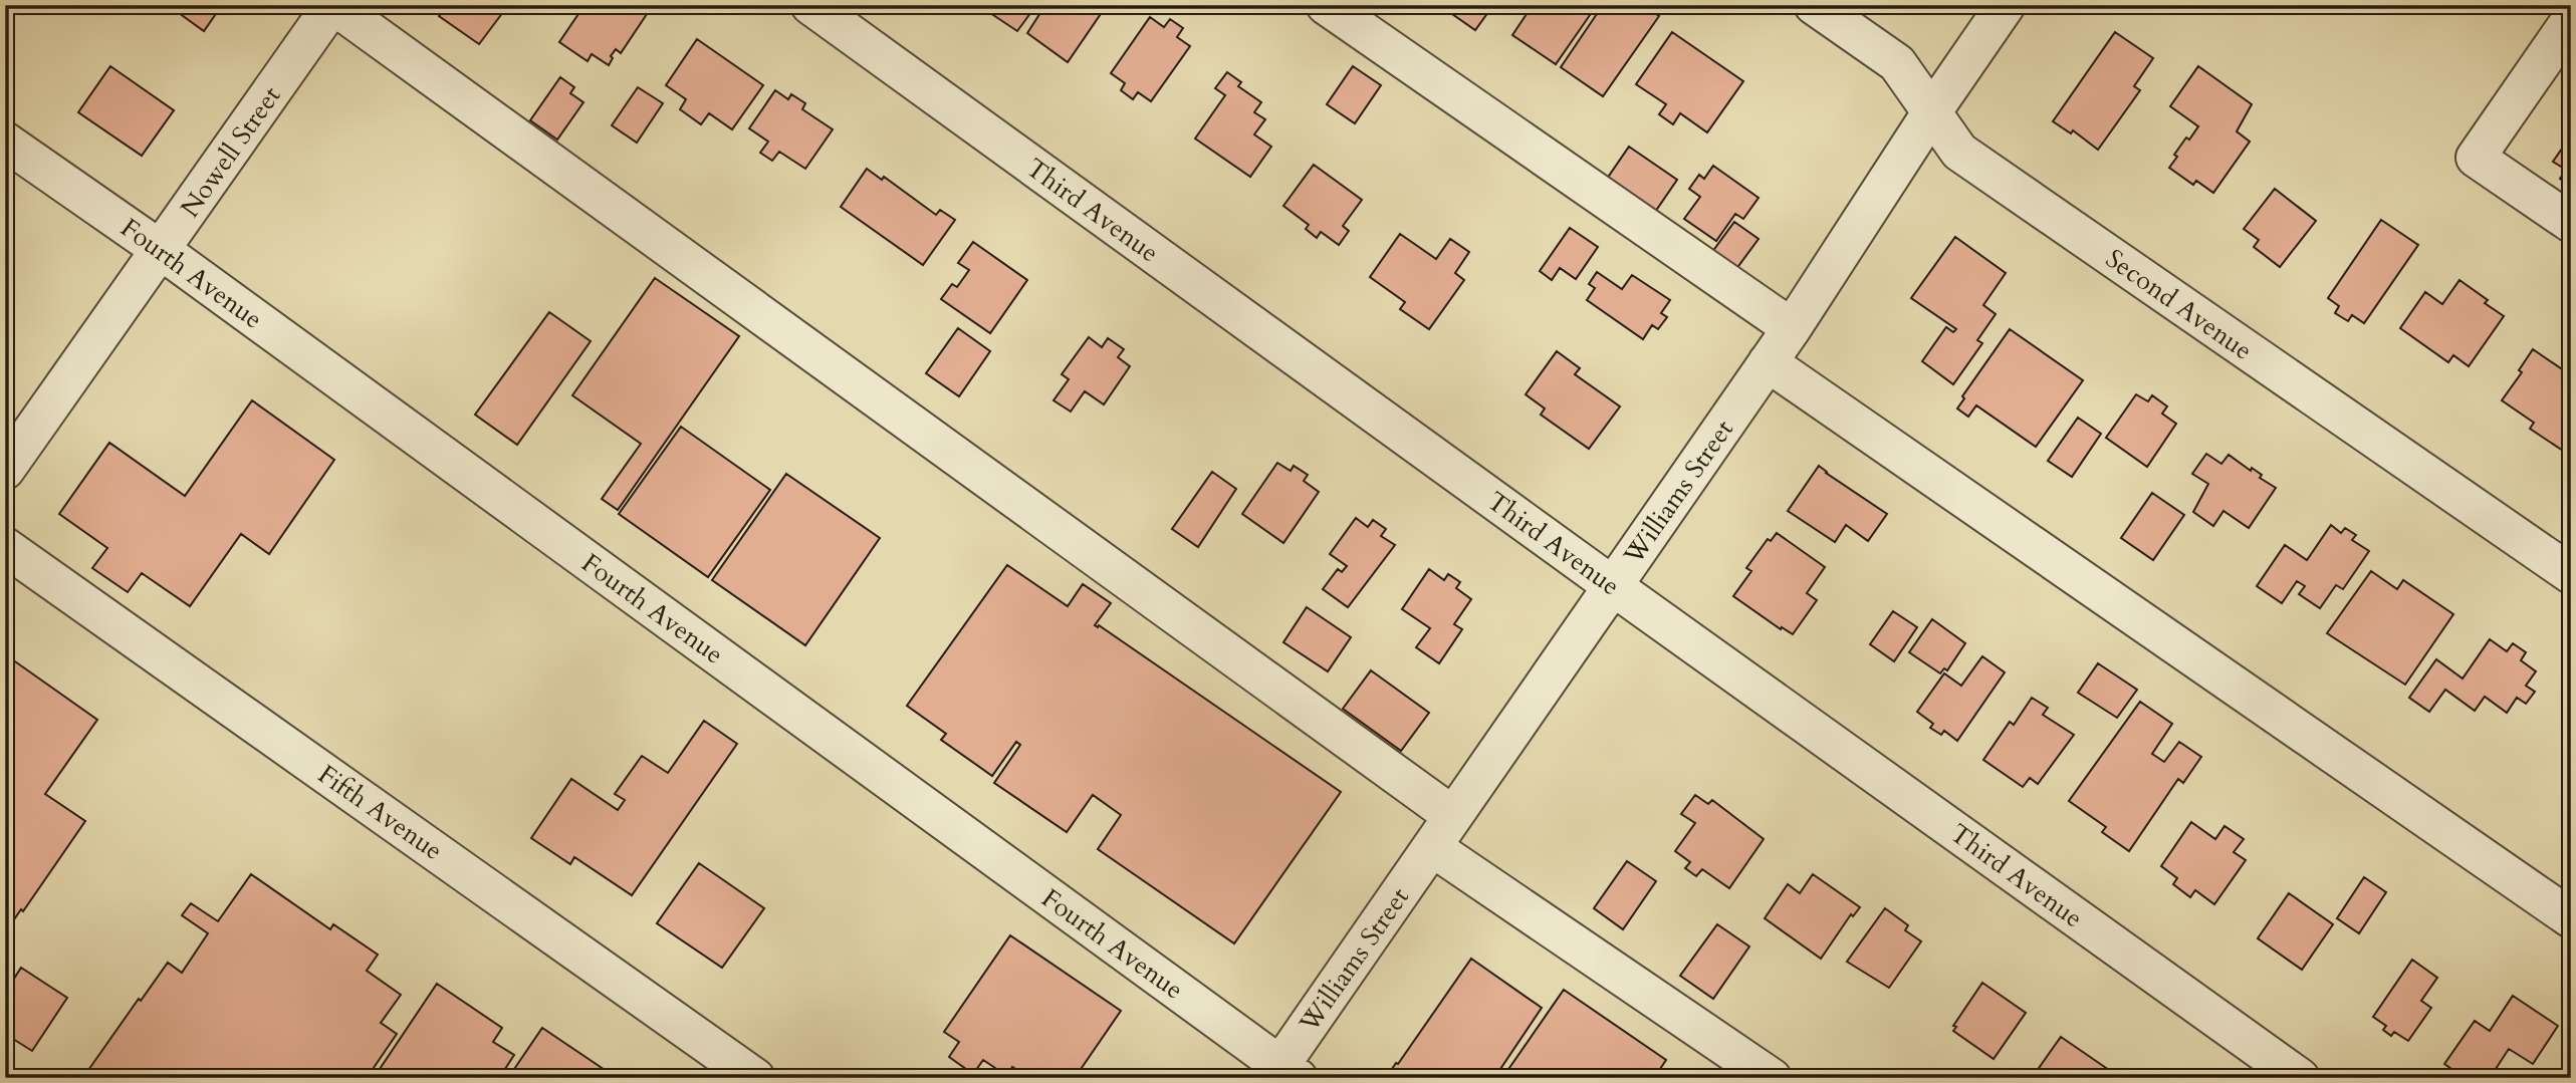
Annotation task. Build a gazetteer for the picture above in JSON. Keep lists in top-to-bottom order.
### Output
{
  "streets": {
    "street": [
      "Nowell Street",
      "Third Avenue",
      "Fourth Avenue",
      "Second Avenue",
      "Williams Street",
      "Fifth Avenue"
    ]
  },
  "crossings": [
    ["Nowell Street", "Fourth Avenue"],
    ["Third Avenue", "Williams Street"],
    ["Fourth Avenue", "Williams Street"],
    ["Second Avenue", "Williams Street"]
  ]
}
